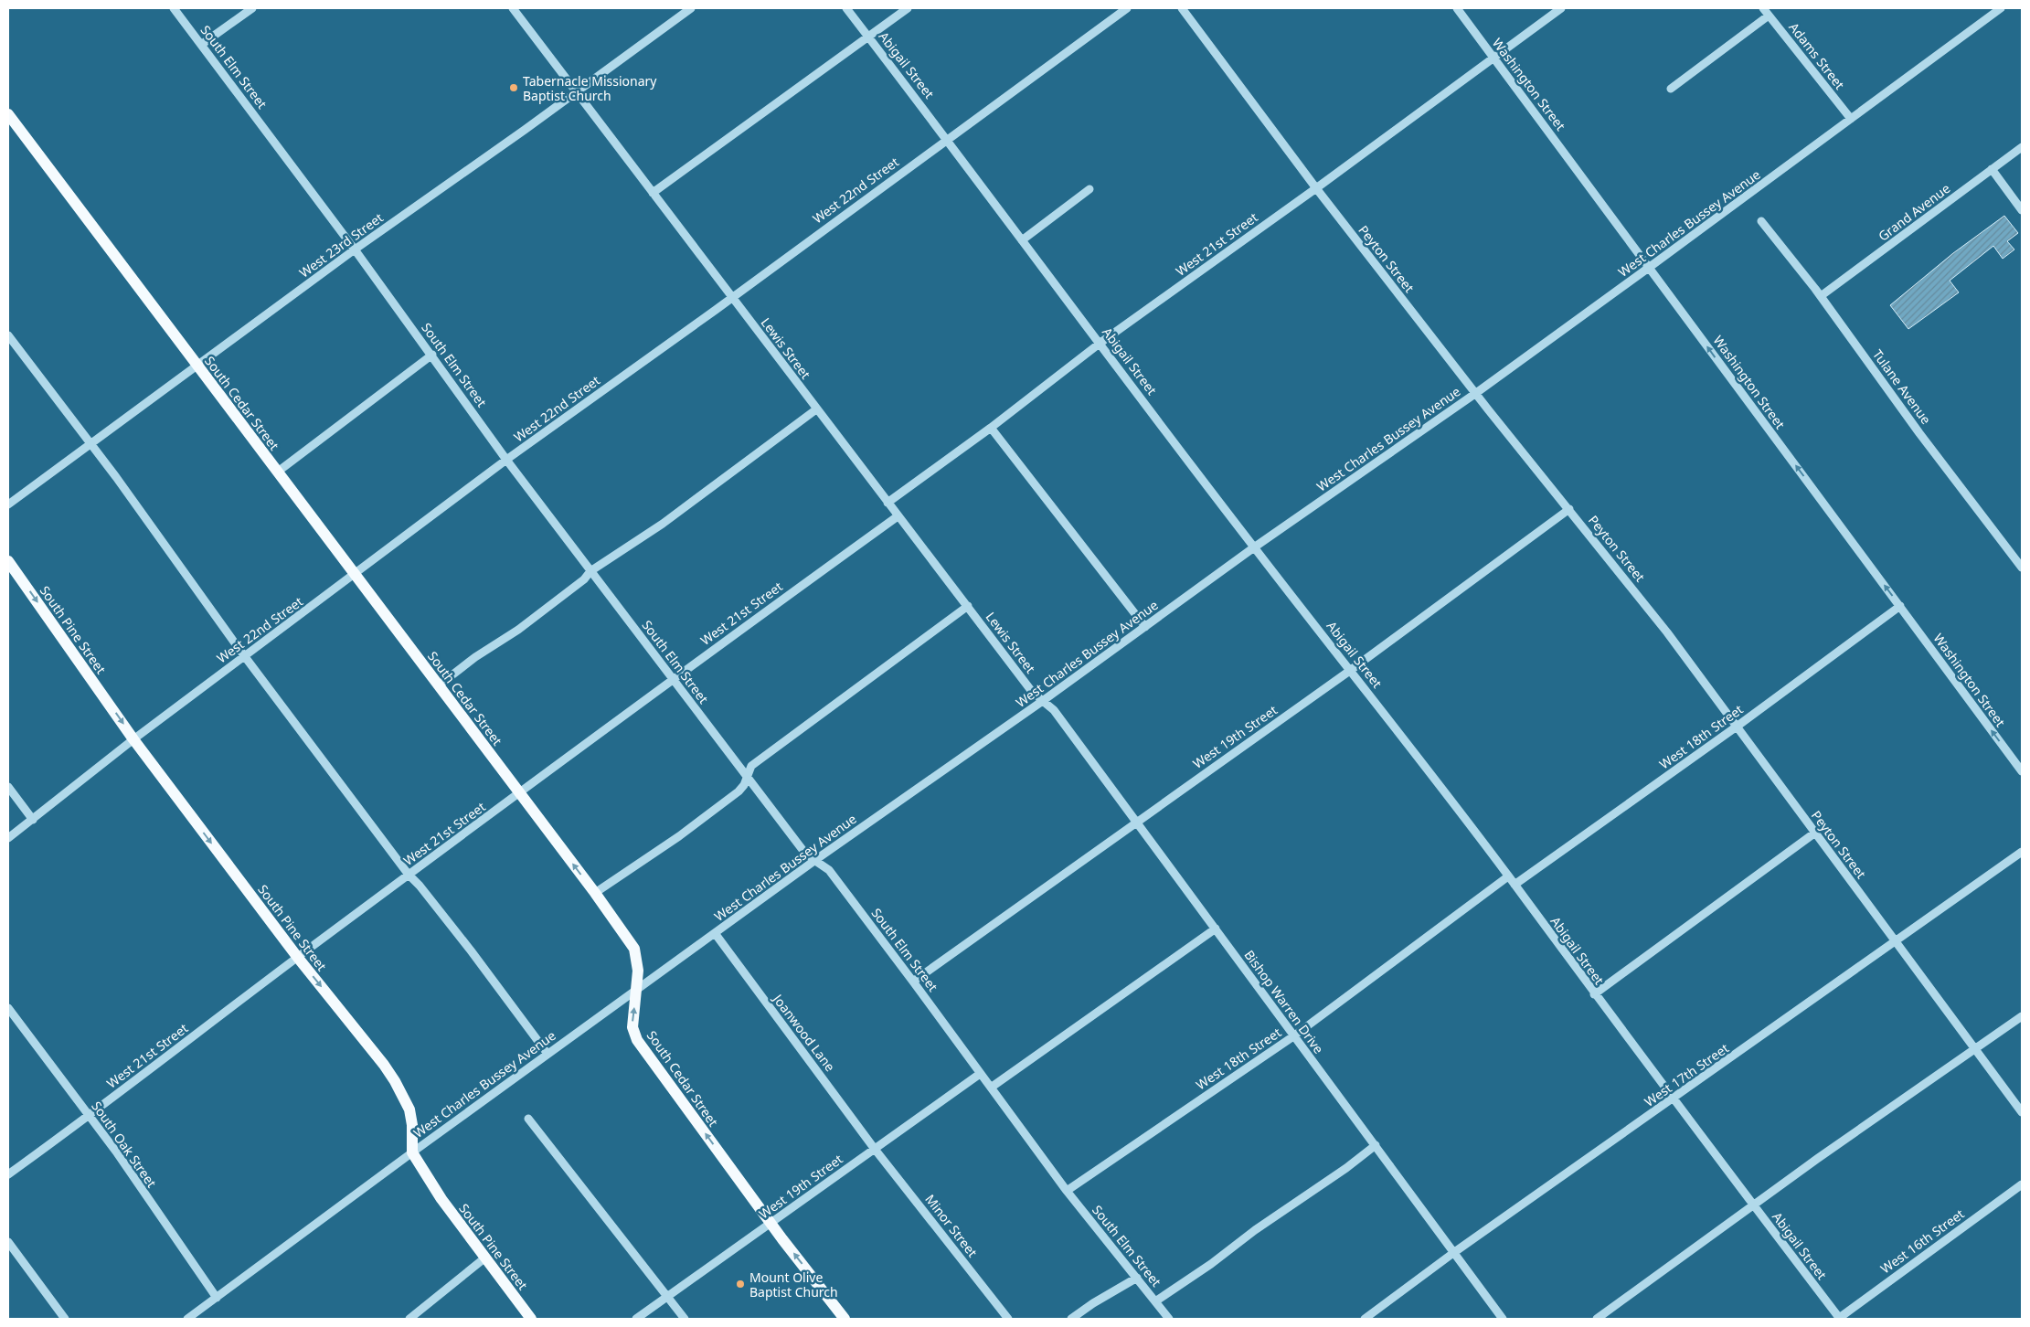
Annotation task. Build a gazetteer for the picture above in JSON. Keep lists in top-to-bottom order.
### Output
{
  "streets": {
    "main road": ["South Cedar Street", "South Pine Street"],
    "street": [
      "Adams Street",
      "Abigail Street",
      "South Elm Street",
      "Washington Street",
      "West 22nd Street",
      "Grand Avenue",
      "West Charles Bussey Avenue",
      "West 21st Street",
      "West 23rd Street",
      "Peyton Street",
      "Lewis Street",
      "Tulane Avenue",
      "West 19th Street",
      "West 18th Street",
      "Bishop Warren Drive",
      "Joanwood Lane",
      "West 17th Street",
      "South Oak Street",
      "Minor Street",
      "West 16th Street"
    ]
  },
  "crossings": [
    ["Adams Street", "West Charles Bussey Avenue"],
    ["Abigail Street", "West 22nd Street"],
    ["Abigail Street", "West Charles Bussey Avenue"],
    ["Abigail Street", "West 21st Street"],
    ["Abigail Street", "West 19th Street"],
    ["Abigail Street", "West 18th Street"],
    ["Abigail Street", "West 17th Street"],
    ["Abigail Street", "West 16th Street"],
    ["South Elm Street", "West 22nd Street"],
    ["South Elm Street", "West Charles Bussey Avenue"],
    ["South Elm Street", "West 21st Street"],
    ["South Elm Street", "West 23rd Street"],
    ["South Elm Street", "West 19th Street"],
    ["South Elm Street", "West 18th Street"],
    ["Washington Street", "West Charles Bussey Avenue"],
    ["Washington Street", "West 21st Street"],
    ["Washington Street", "West 18th Street"],
    ["West 22nd Street", "Lewis Street"],
    ["West 22nd Street", "South Cedar Street"],
    ["West 22nd Street", "South Pine Street"],
    ["Grand Avenue", "Tulane Avenue"],
    ["West Charles Bussey Avenue", "Peyton Street"],
    ["West Charles Bussey Avenue", "Lewis Street"],
    ["West Charles Bussey Avenue", "South Cedar Street"],
    ["West Charles Bussey Avenue", "South Pine Street"],
    ["West Charles Bussey Avenue", "Bishop Warren Drive"],
    ["West Charles Bussey Avenue", "Joanwood Lane"],
    ["West Charles Bussey Avenue", "South Oak Street"],
    ["West 21st Street", "Peyton Street"],
    ["West 21st Street", "Lewis Street"],
    ["West 21st Street", "South Cedar Street"],
    ["West 21st Street", "South Pine Street"],
    ["West 21st Street", "South Oak Street"],
    ["West 23rd Street", "Lewis Street"],
    ["West 23rd Street", "South Cedar Street"],
    ["Peyton Street", "West 19th Street"],
    ["Peyton Street", "West 18th Street"],
    ["Peyton Street", "West 17th Street"],
    ["Lewis Street", "Bishop Warren Drive"],
    ["South Cedar Street", "West 19th Street"],
    ["West 19th Street", "Bishop Warren Drive"],
    ["West 19th Street", "Joanwood Lane"],
    ["West 19th Street", "Minor Street"],
    ["West 18th Street", "Bishop Warren Drive"],
    ["Bishop Warren Drive", "West 17th Street"],
    ["Joanwood Lane", "Minor Street"]
  ],
  "one_way": ["Washington Street", "South Pine Street"],
  "places": ["Tabernacle Missionary Baptist Church", "Mount Olive Baptist Church"]
}
